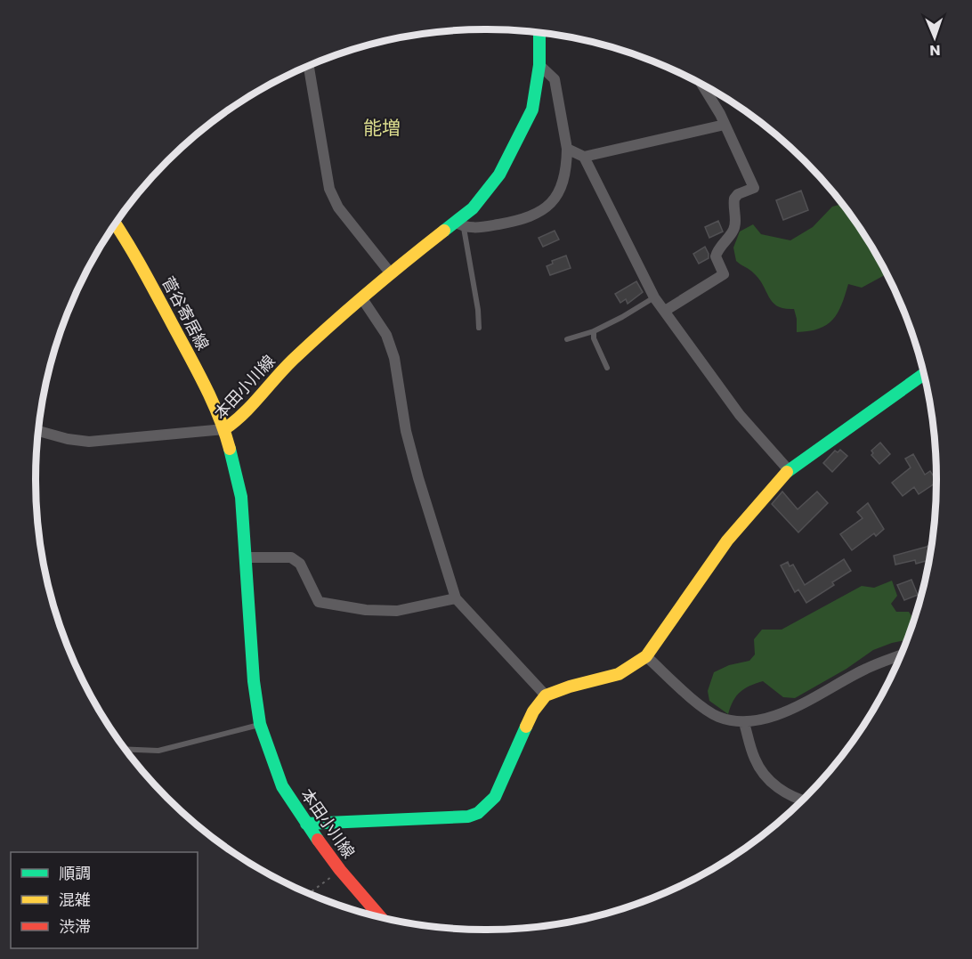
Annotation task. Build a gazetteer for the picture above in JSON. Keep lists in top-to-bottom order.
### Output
{
  "streets": {
    "main road": ["菅谷寄居線", "本田小川線"]
  },
  "crossings": [
    ["菅谷寄居線", "本田小川線"]
  ],
  "districts": ["能増"],
  "legend": ["順調", "混雑", "渋滞"],
  "north": "bottom"
}
